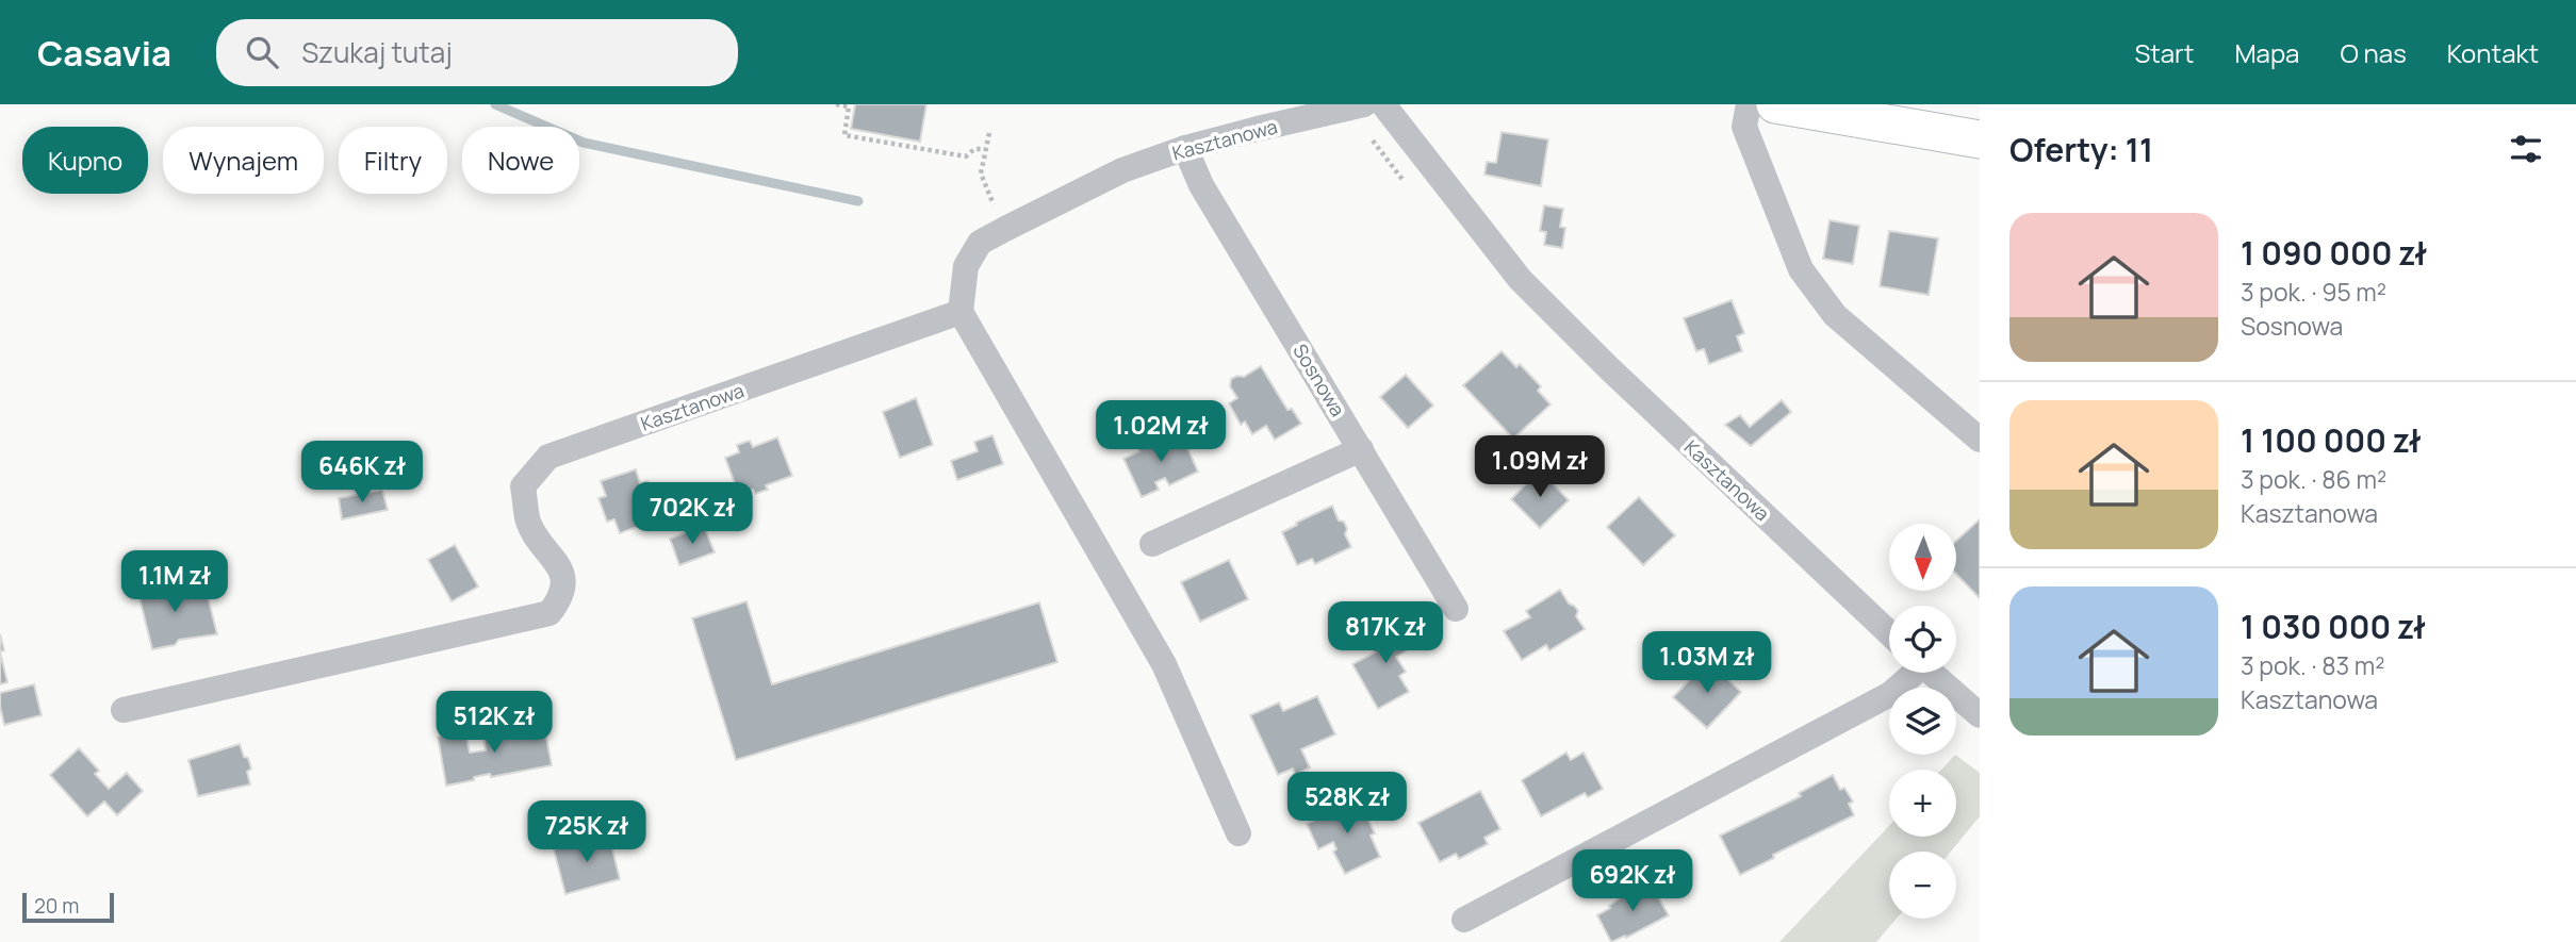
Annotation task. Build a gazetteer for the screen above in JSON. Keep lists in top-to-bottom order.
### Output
{
  "streets": {
    "street": ["Kasztanowa", "Sosnowa"]
  },
  "crossings": [
    ["Kasztanowa", "Sosnowa"]
  ],
  "scale_bar": "20 m",
  "north": "bottom",
  "page": {
    "header": "Casavia",
    "search": "Szukaj tutaj",
    "nav": [
      "Start",
      "Mapa",
      "O nas",
      "Kontakt"
    ],
    "heading": "Oferty: 11",
    "chip": [
      "Kupno",
      "Wynajem",
      "Filtry",
      "Nowe"
    ],
    "list": [
      {
        "name": "1 090 000 zł",
        "note": "3 pok. · 95 m² · Sosnowa"
      },
      {
        "name": "1 100 000 zł",
        "note": "3 pok. · 86 m² · Kasztanowa"
      },
      {
        "name": "1 030 000 zł",
        "note": "3 pok. · 83 m² · Kasztanowa"
      }
    ],
    "price": [
      "1.02M zł",
      "1.09M zł",
      "646K zł",
      "702K zł",
      "1.1M zł",
      "817K zł",
      "1.03M zł",
      "512K zł",
      "528K zł",
      "725K zł",
      "692K zł"
    ],
    "map_buttons": ["+", "−"],
    "scale": "20 m"
  }
}
